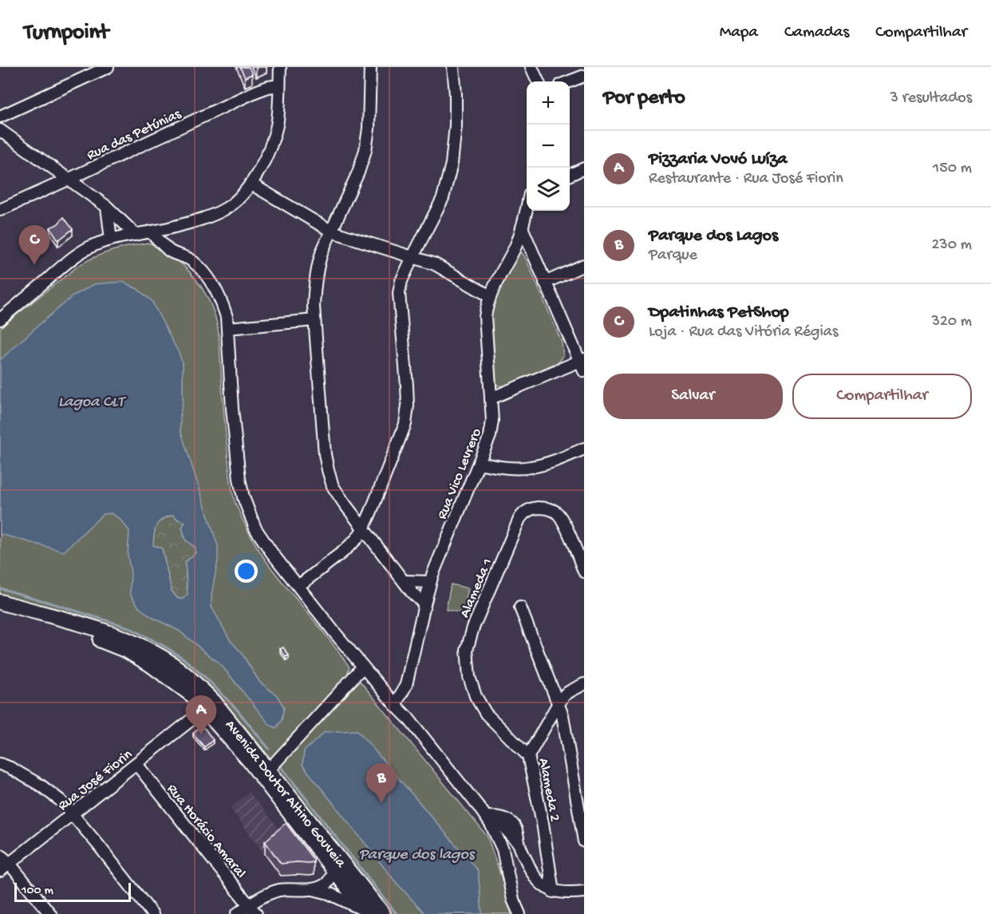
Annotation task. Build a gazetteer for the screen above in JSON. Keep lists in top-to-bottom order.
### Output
{
  "streets": {
    "main road": ["Avenida Doutor Altino Gouveia"],
    "street": [
      "Rua das Petúnias",
      "Rua Vico Levrero",
      "Alameda 1",
      "Rua José Fiorin",
      "Alameda 2",
      "Rua Horácio Amaral"
    ]
  },
  "crossings": [
    ["Alameda 1", "Alameda 2"],
    ["Rua José Fiorin", "Avenida Doutor Altino Gouveia"],
    ["Rua José Fiorin", "Rua Horácio Amaral"]
  ],
  "water": ["Lagoa CLT", "Parque dos lagos"],
  "scale_bar": "100 m",
  "page": {
    "header": "Turnpoint",
    "nav": ["Mapa", "Camadas", "Compartilhar"],
    "heading": ["Por perto", "3 resultados"],
    "map_buttons": ["+", "−"],
    "list": [
      {
        "mark": "A",
        "name": "Pizzaria Vovó Luíza",
        "note": "Restaurante · Rua José Fiorin",
        "value": "150 m"
      },
      {
        "mark": "B",
        "name": "Parque dos Lagos",
        "note": "Parque",
        "value": "230 m"
      },
      {
        "mark": "C",
        "name": "Dpatinhas PetShop",
        "note": "Loja · Rua das Vitória Régias",
        "value": "320 m"
      }
    ],
    "pins": ["C", "A", "B"],
    "buttons": ["Salvar", "Compartilhar"],
    "scale": "100 m"
  }
}
